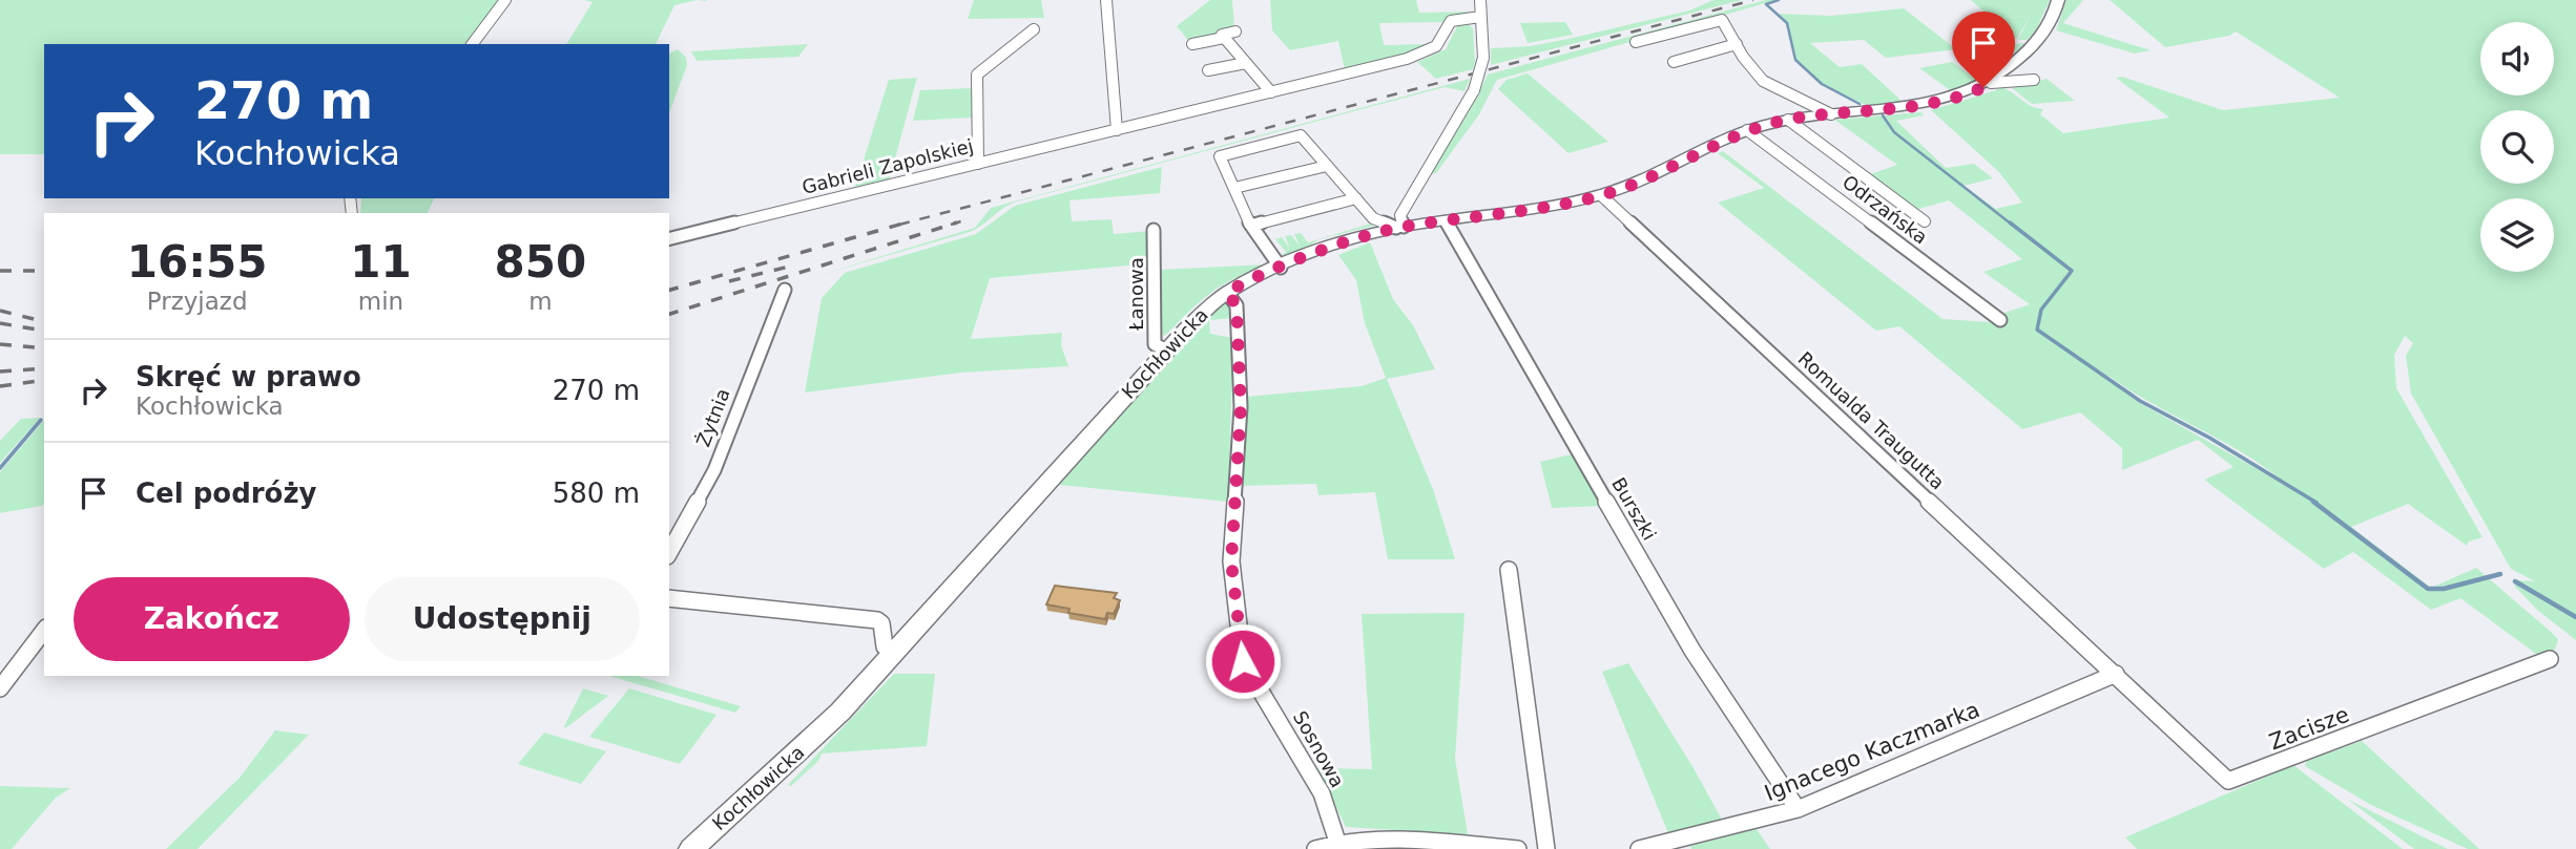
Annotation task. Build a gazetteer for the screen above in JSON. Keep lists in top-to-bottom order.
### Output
{
  "streets": {
    "street": [
      "Gabrieli Zapolskiej",
      "Odrzańska",
      "Łanowa",
      "Kochłowicka",
      "Żytnia",
      "Romualda Traugutta",
      "Burszki",
      "Zacisze",
      "Sosnowa",
      "Ignacego Kaczmarka"
    ]
  },
  "crossings": [
    ["Odrzańska", "Kochłowicka"],
    ["Łanowa", "Kochłowicka"],
    ["Kochłowicka", "Romualda Traugutta"],
    ["Kochłowicka", "Burszki"],
    ["Kochłowicka", "Sosnowa"],
    ["Romualda Traugutta", "Zacisze"],
    ["Romualda Traugutta", "Ignacego Kaczmarka"],
    ["Burszki", "Ignacego Kaczmarka"],
    ["Zacisze", "Ignacego Kaczmarka"]
  ],
  "page": {
    "turn": ["270 m", "Kochłowicka"],
    "eta": [
      "16:55",
      "Przyjazd",
      "11",
      "min",
      "850",
      "m"
    ],
    "list": [
      {
        "name": "Skręć w prawo",
        "note": "Kochłowicka",
        "value": "270 m"
      },
      {
        "name": "Cel podróży",
        "value": "580 m"
      }
    ],
    "buttons": ["Zakończ", "Udostępnij"]
  }
}
